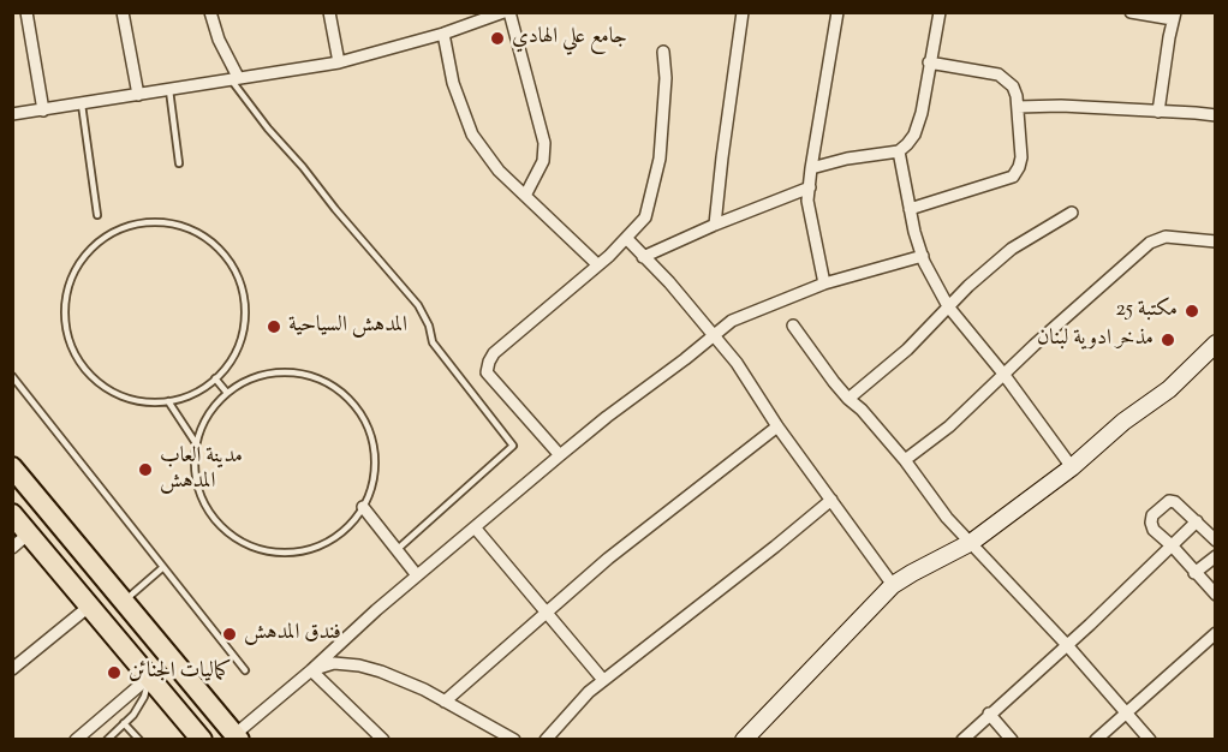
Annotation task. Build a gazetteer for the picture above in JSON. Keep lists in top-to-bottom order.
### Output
{
  "places": [
    "جامع علي الهادي",
    "مكتبة 25",
    "المدهش السياحية",
    "مذخر ادوية لبنان",
    "مدينة العاب المدهش",
    "فندق المدهش",
    "كماليات الجنائن"
  ]
}
